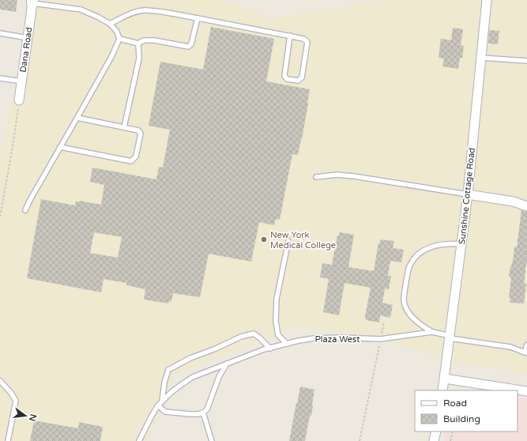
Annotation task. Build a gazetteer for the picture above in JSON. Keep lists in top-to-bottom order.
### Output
{
  "streets": {
    "street": ["Dana Road", "Sunshine Cottage Road"],
    "lane": ["Plaza West"]
  },
  "crossings": [
    ["Sunshine Cottage Road", "Plaza West"]
  ],
  "places": ["New York Medical College"],
  "legend": ["Road", "Building"],
  "north": "right"
}
